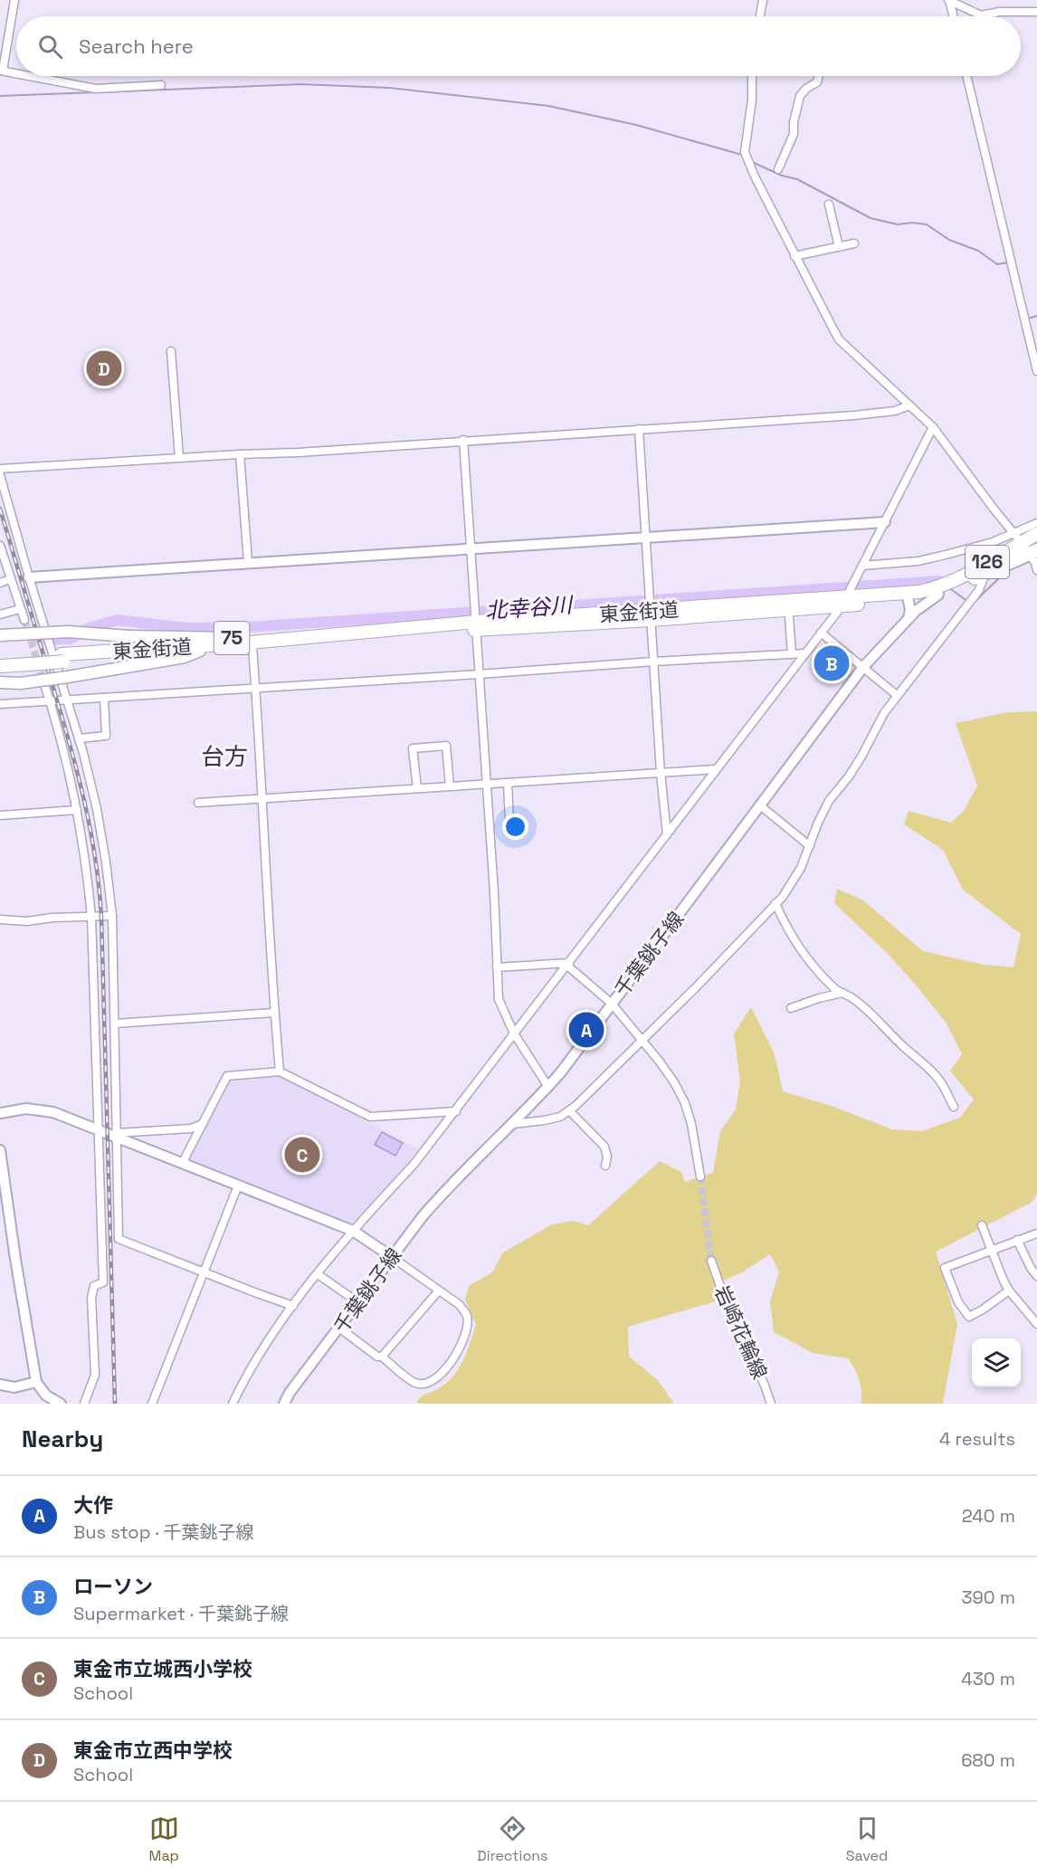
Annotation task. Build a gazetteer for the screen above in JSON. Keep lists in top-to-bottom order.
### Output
{
  "streets": {
    "highway": ["126", "東金街道"],
    "main road": ["75"],
    "street": ["千葉銚子線", "岩崎花輪線"]
  },
  "crossings": [
    ["東金街道", "75"],
    ["東金街道", "千葉銚子線"]
  ],
  "districts": ["台方"],
  "water": ["北幸谷川"],
  "page": {
    "search": "Search here",
    "pins": [
      "D",
      "B",
      "A",
      "C"
    ],
    "heading": ["Nearby", "4 results"],
    "list": [
      {
        "mark": "A",
        "name": "大作",
        "note": "Bus stop · 千葉銚子線",
        "value": "240 m"
      },
      {
        "mark": "B",
        "name": "ローソン",
        "note": "Supermarket · 千葉銚子線",
        "value": "390 m"
      },
      {
        "mark": "C",
        "name": "東金市立城西小学校",
        "note": "School",
        "value": "430 m"
      },
      {
        "mark": "D",
        "name": "東金市立西中学校",
        "note": "School",
        "value": "680 m"
      }
    ],
    "nav": ["Map", "Directions", "Saved"]
  }
}
